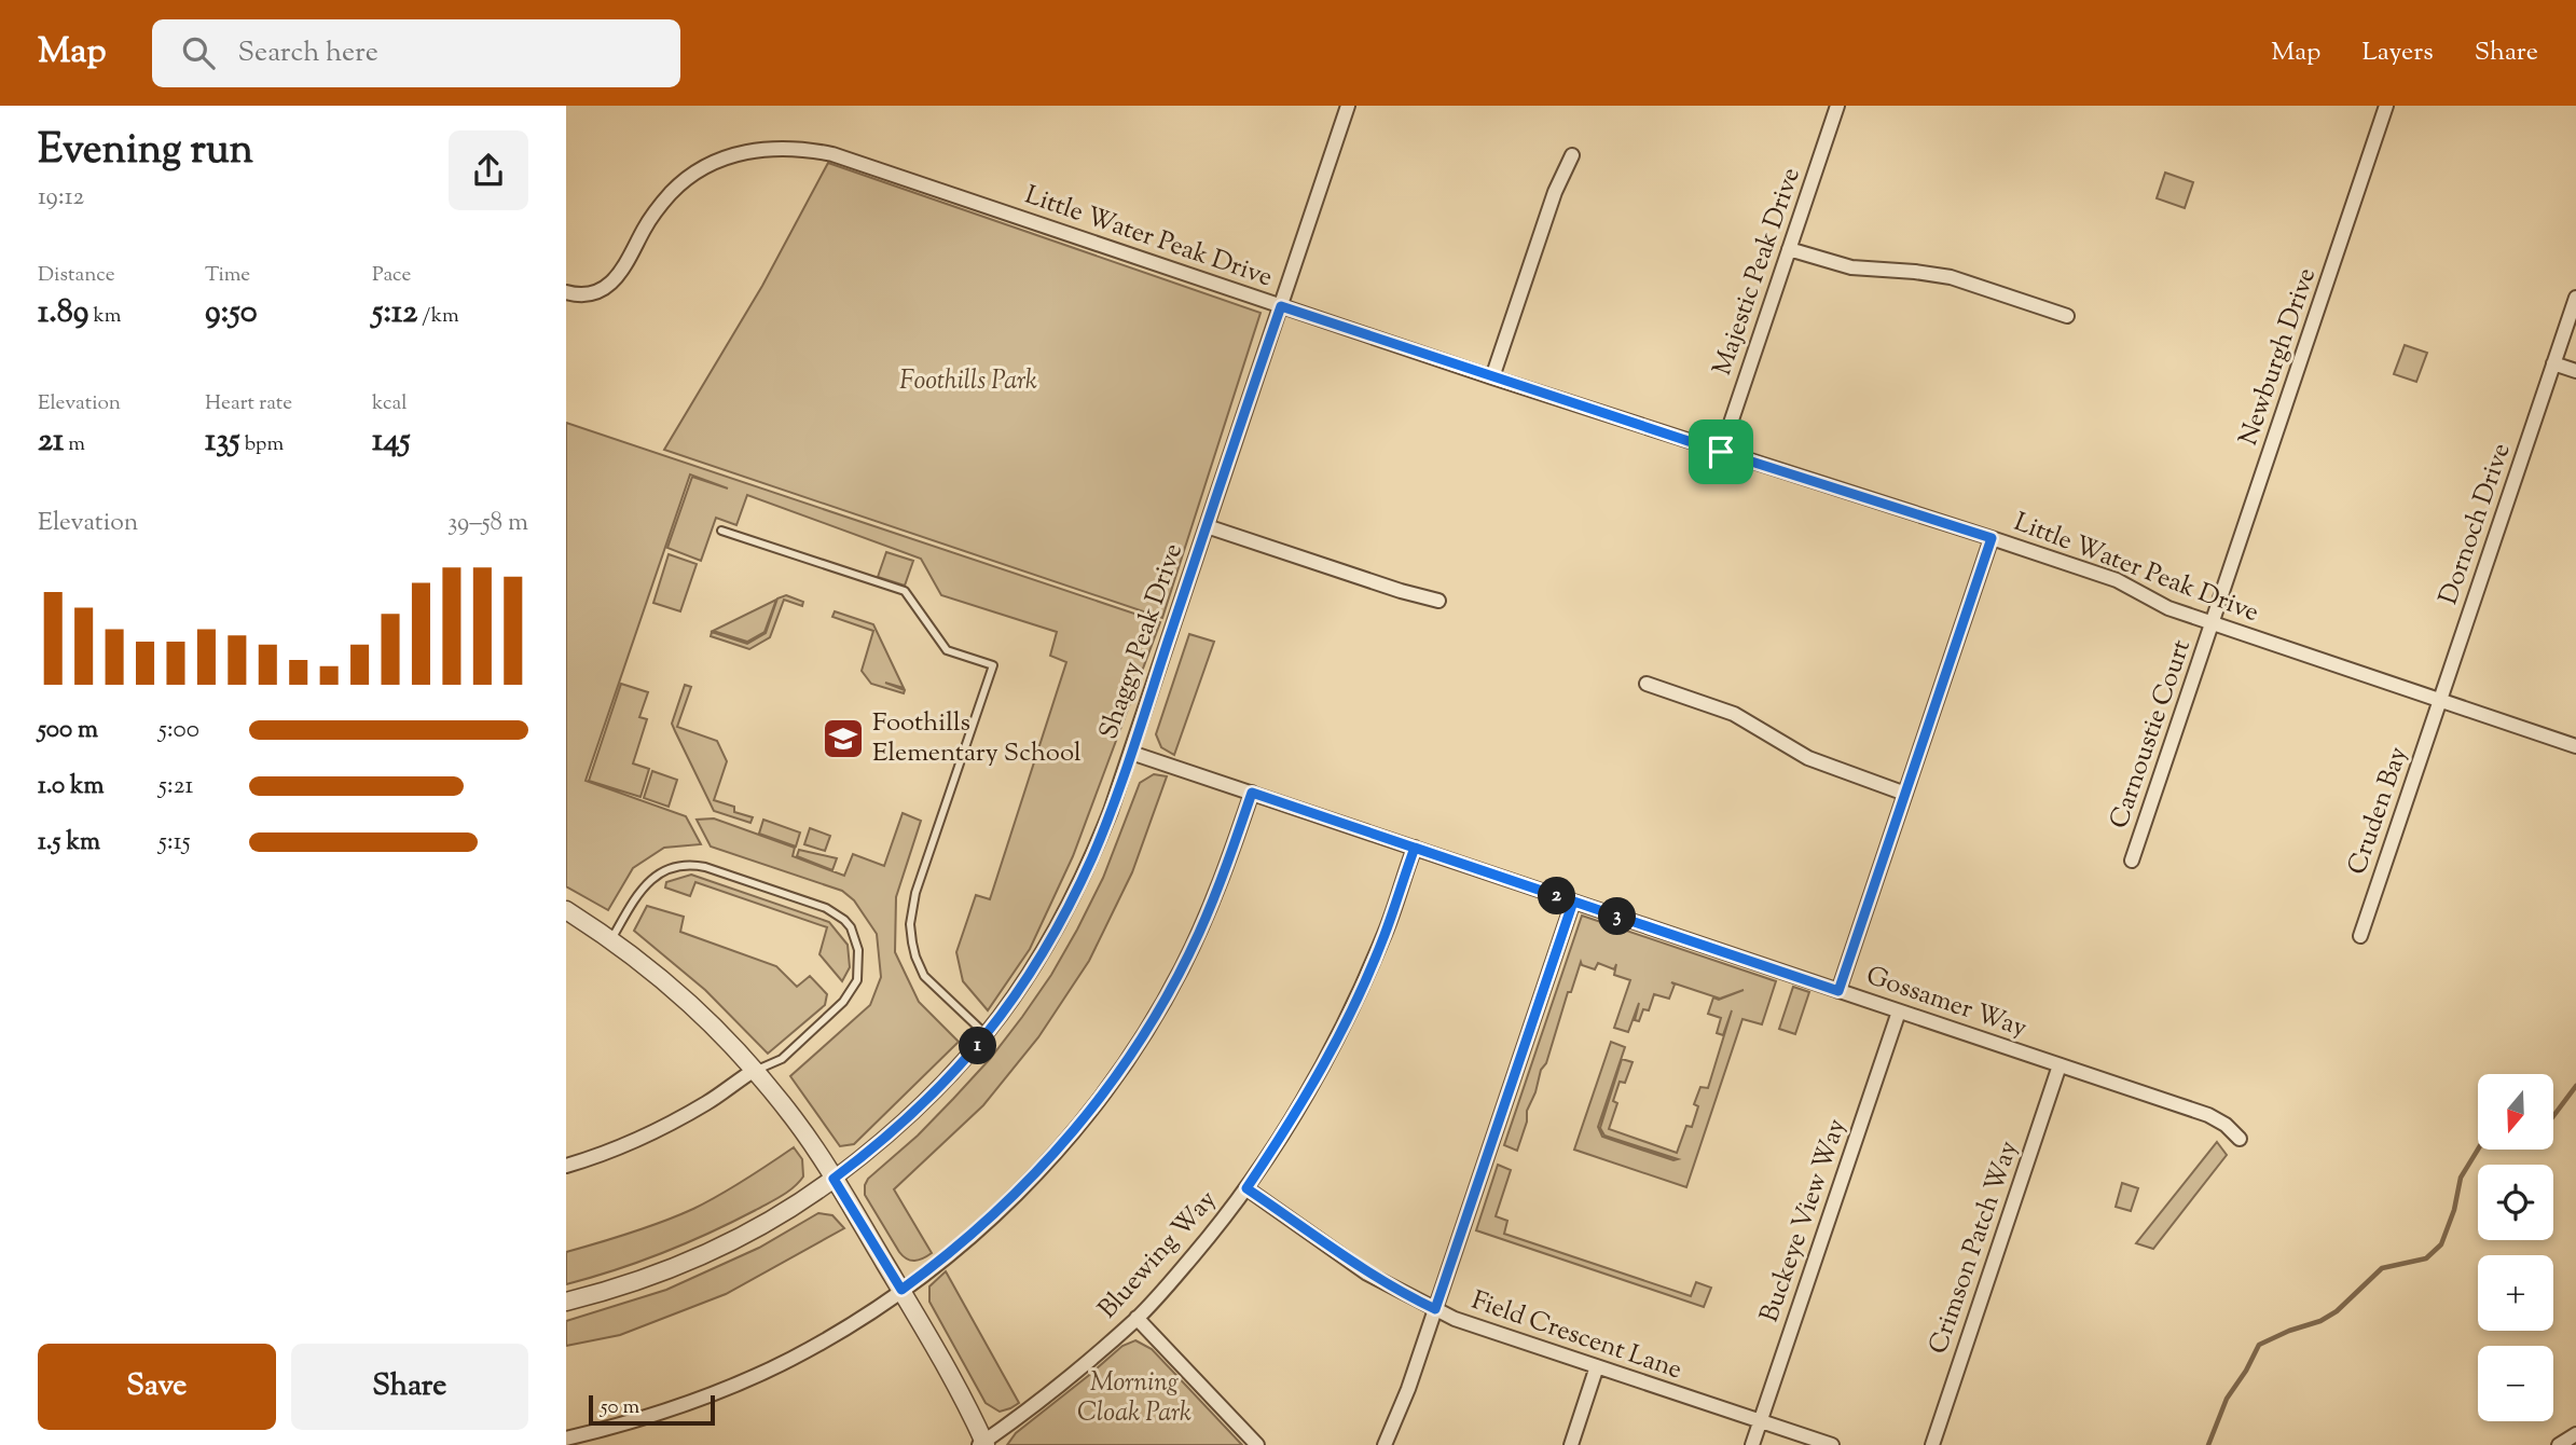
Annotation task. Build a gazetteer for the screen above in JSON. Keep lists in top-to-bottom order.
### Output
{
  "streets": {
    "street": [
      "Little Water Peak Drive",
      "Majestic Peak Drive",
      "Newburgh Drive",
      "Dornoch Drive",
      "Shaggy Peak Drive",
      "Carnoustie Court",
      "Cruden Bay",
      "Gossamer Way",
      "Buckeye View Way",
      "Crimson Patch Way",
      "Bluewing Way",
      "Field Crescent Lane"
    ]
  },
  "crossings": [
    ["Little Water Peak Drive", "Majestic Peak Drive"],
    ["Little Water Peak Drive", "Newburgh Drive"],
    ["Little Water Peak Drive", "Dornoch Drive"],
    ["Little Water Peak Drive", "Shaggy Peak Drive"],
    ["Little Water Peak Drive", "Carnoustie Court"],
    ["Little Water Peak Drive", "Cruden Bay"],
    ["Newburgh Drive", "Carnoustie Court"],
    ["Dornoch Drive", "Cruden Bay"],
    ["Shaggy Peak Drive", "Gossamer Way"],
    ["Gossamer Way", "Buckeye View Way"],
    ["Gossamer Way", "Crimson Patch Way"],
    ["Gossamer Way", "Bluewing Way"],
    ["Buckeye View Way", "Field Crescent Lane"],
    ["Bluewing Way", "Field Crescent Lane"]
  ],
  "parks": ["Foothills Park", "Morning Cloak Park"],
  "places": {
    "school or university": ["Foothills Elementary School"]
  },
  "scale_bar": "50 m",
  "north": "bottom",
  "page": {
    "header": "Map",
    "search": "Search here",
    "nav": ["Map", "Layers", "Share"],
    "heading": ["Evening run", "19:12"],
    "stats": [
      ["Distance", "1.89 km"],
      ["Time", "9:50"],
      ["Pace", "5:12 /km"],
      ["Elevation", "21 m"],
      ["Heart rate", "135 bpm"],
      ["kcal", "145"]
    ],
    "chart": ["Elevation", "39–58 m"],
    "list": [
      {
        "name": "500 m",
        "note": "5:00"
      },
      {
        "name": "1.0 km",
        "note": "5:21"
      },
      {
        "name": "1.5 km",
        "note": "5:15"
      }
    ],
    "pins": ["2", "3", "1"],
    "map_buttons": ["+", "−"],
    "buttons": ["Save", "Share"],
    "scale": "50 m"
  }
}
